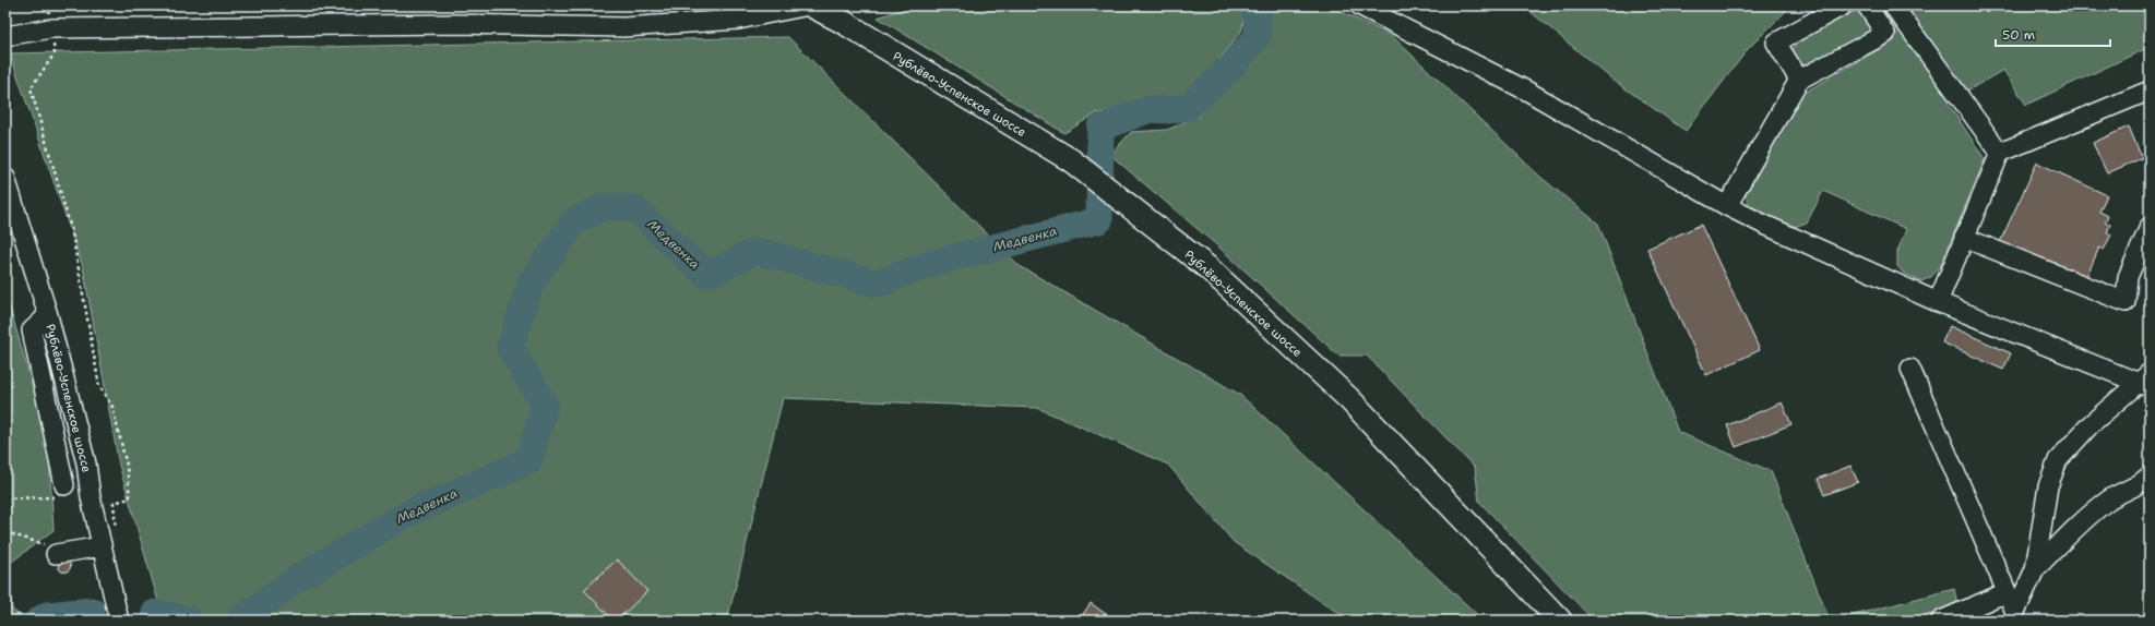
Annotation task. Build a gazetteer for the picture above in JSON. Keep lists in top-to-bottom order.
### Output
{
  "streets": {
    "main road": ["Рублёво-Успенское шоссе"]
  },
  "water": ["Медвенка"],
  "scale_bar": "50 m"
}
